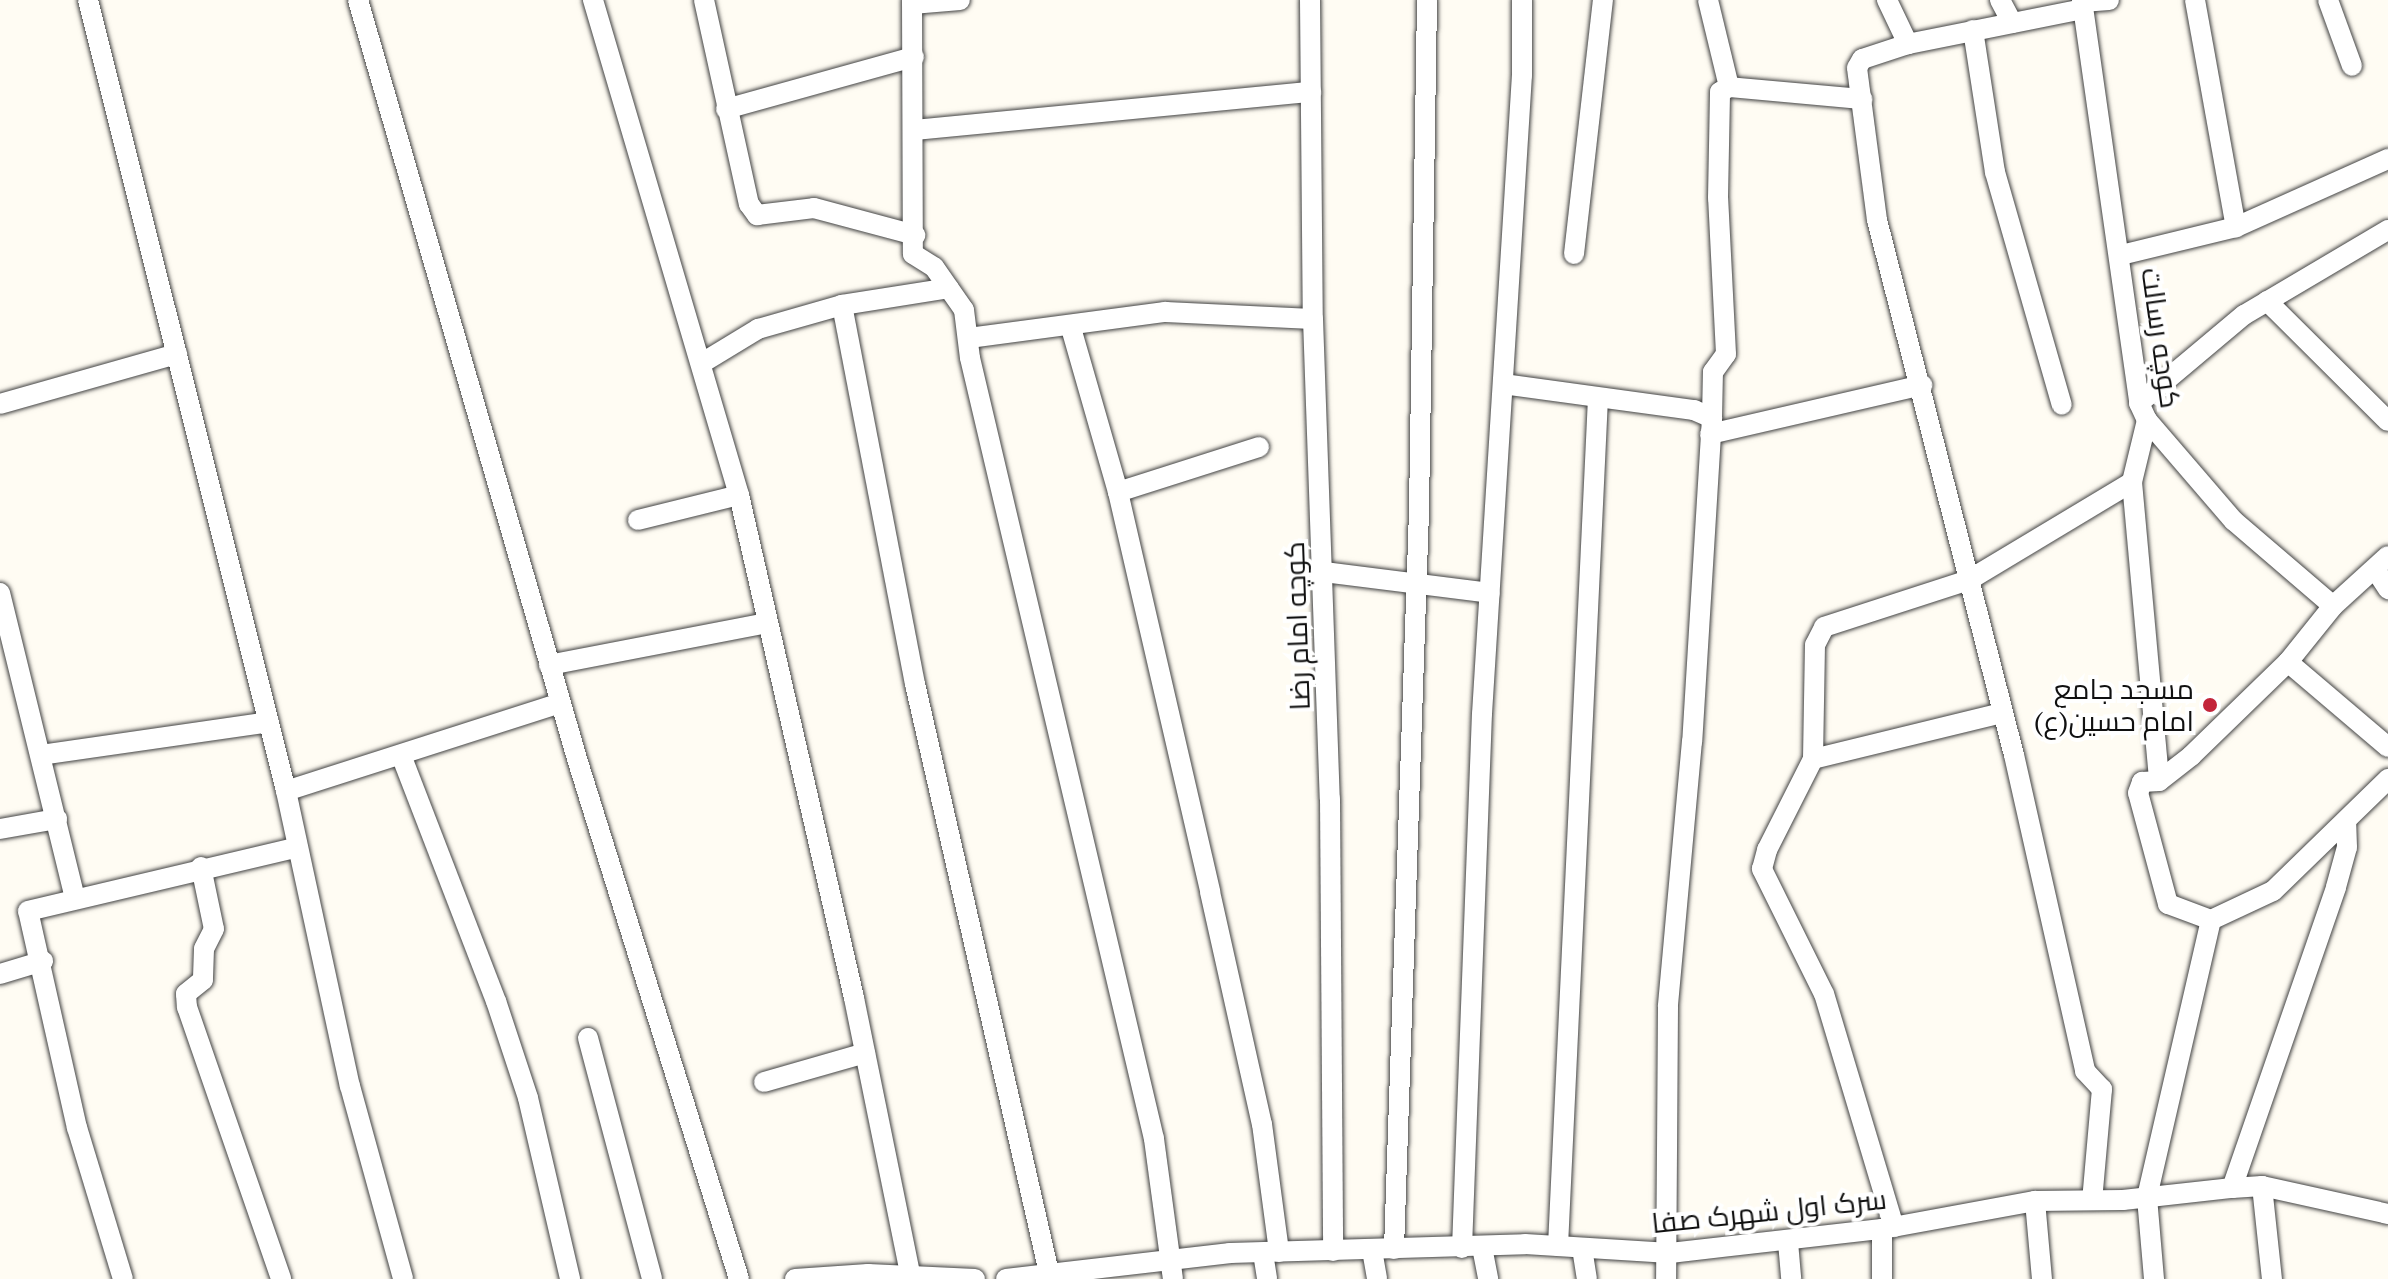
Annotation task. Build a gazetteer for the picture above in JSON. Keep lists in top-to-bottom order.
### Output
{
  "streets": {
    "street": ["کوچه رسالت", "کوچه امام رضا", "سرک اول شهرک صفا"]
  },
  "crossings": [
    ["کوچه امام رضا", "سرک اول شهرک صفا"]
  ],
  "places": ["مسجد جامع امام حسین(ع)"]
}
